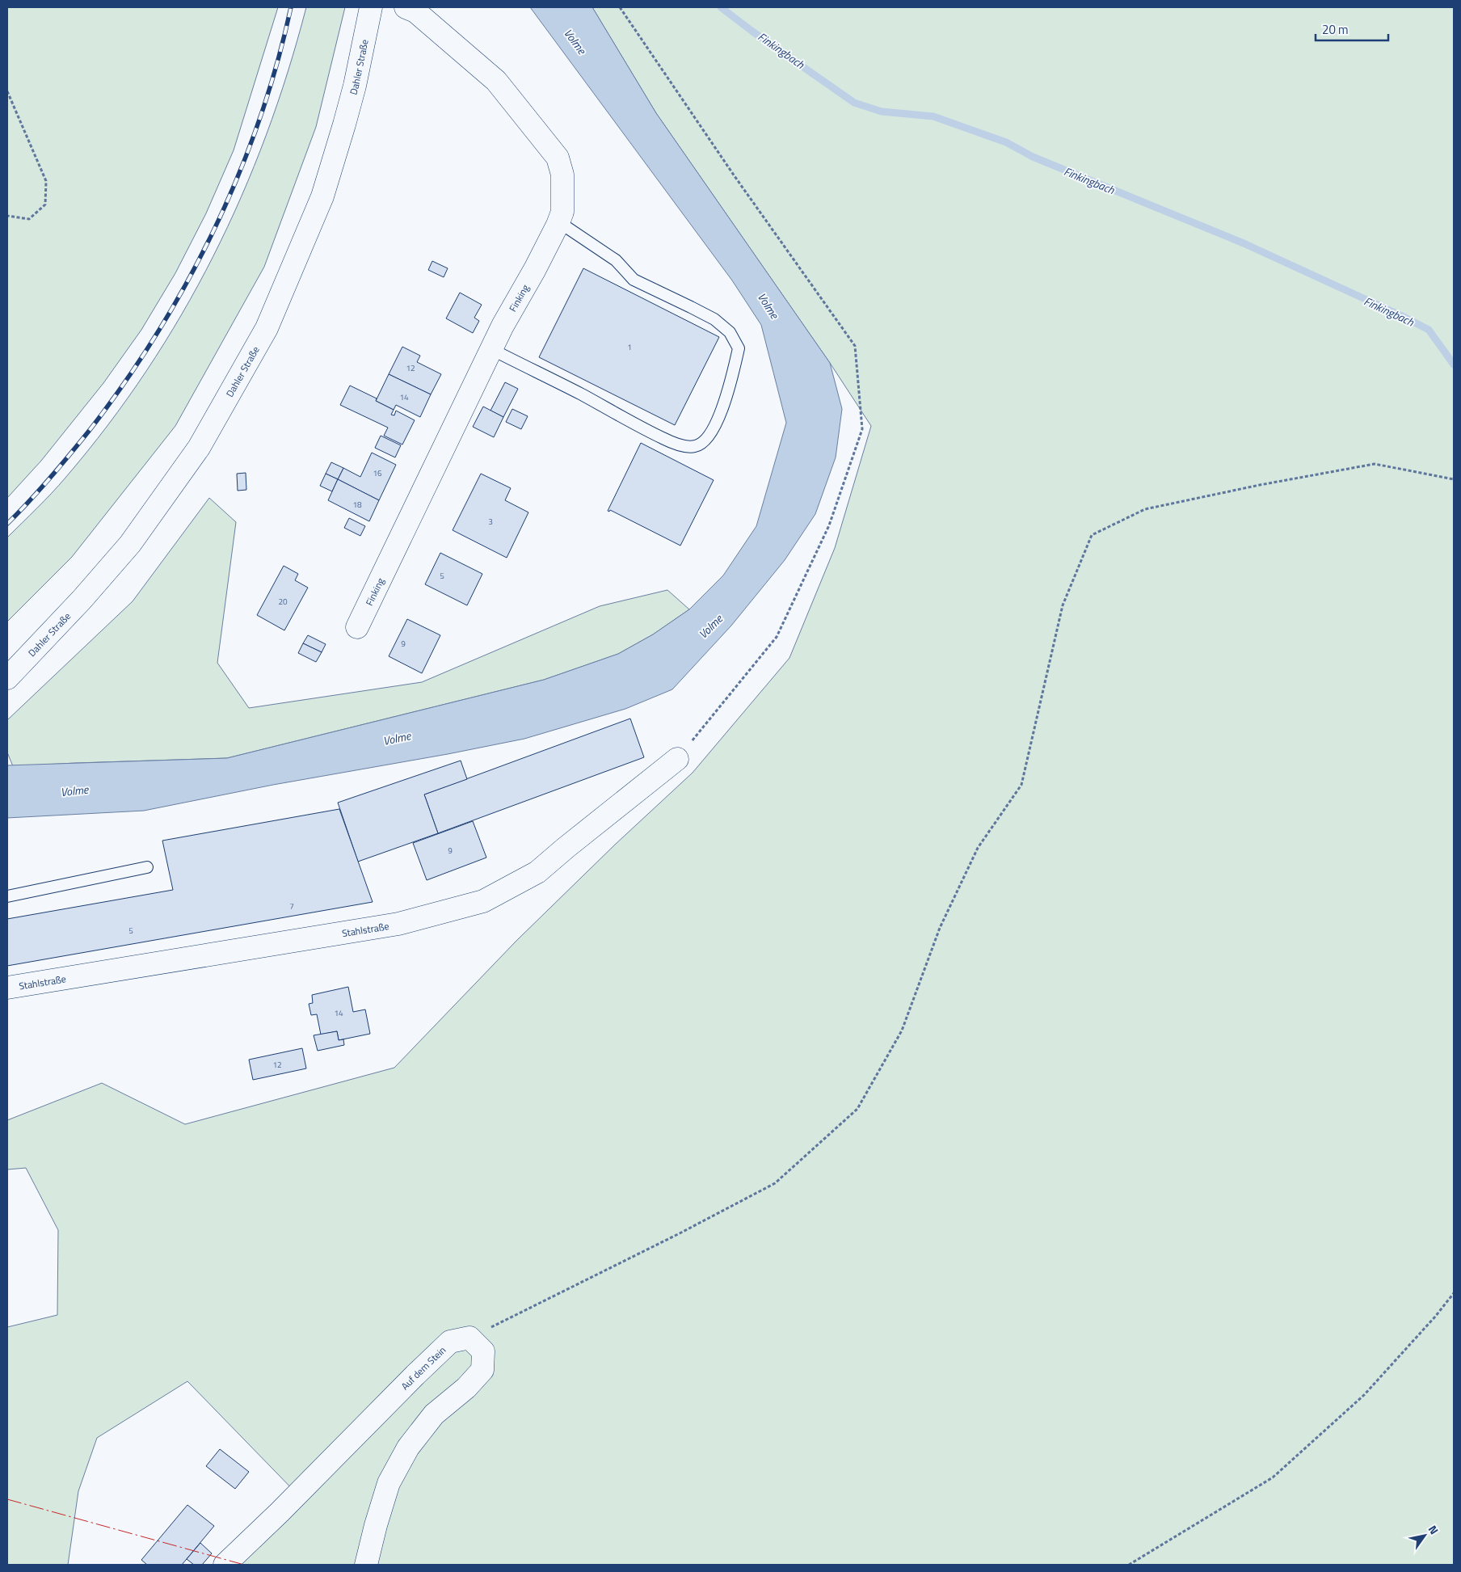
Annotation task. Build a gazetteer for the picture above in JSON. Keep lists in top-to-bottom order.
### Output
{
  "streets": {
    "street": [
      "Dahler Straße",
      "Finking",
      "Stahlstraße",
      "Auf dem Stein"
    ]
  },
  "water": ["Volme", "Finkingbach"],
  "house_numbers": [
    "1",
    "12",
    "14",
    "16",
    "18",
    "3",
    "5",
    "20",
    "9",
    "9",
    "7",
    "5",
    "14",
    "12"
  ],
  "scale_bar": "20 m",
  "north": "top right"
}
